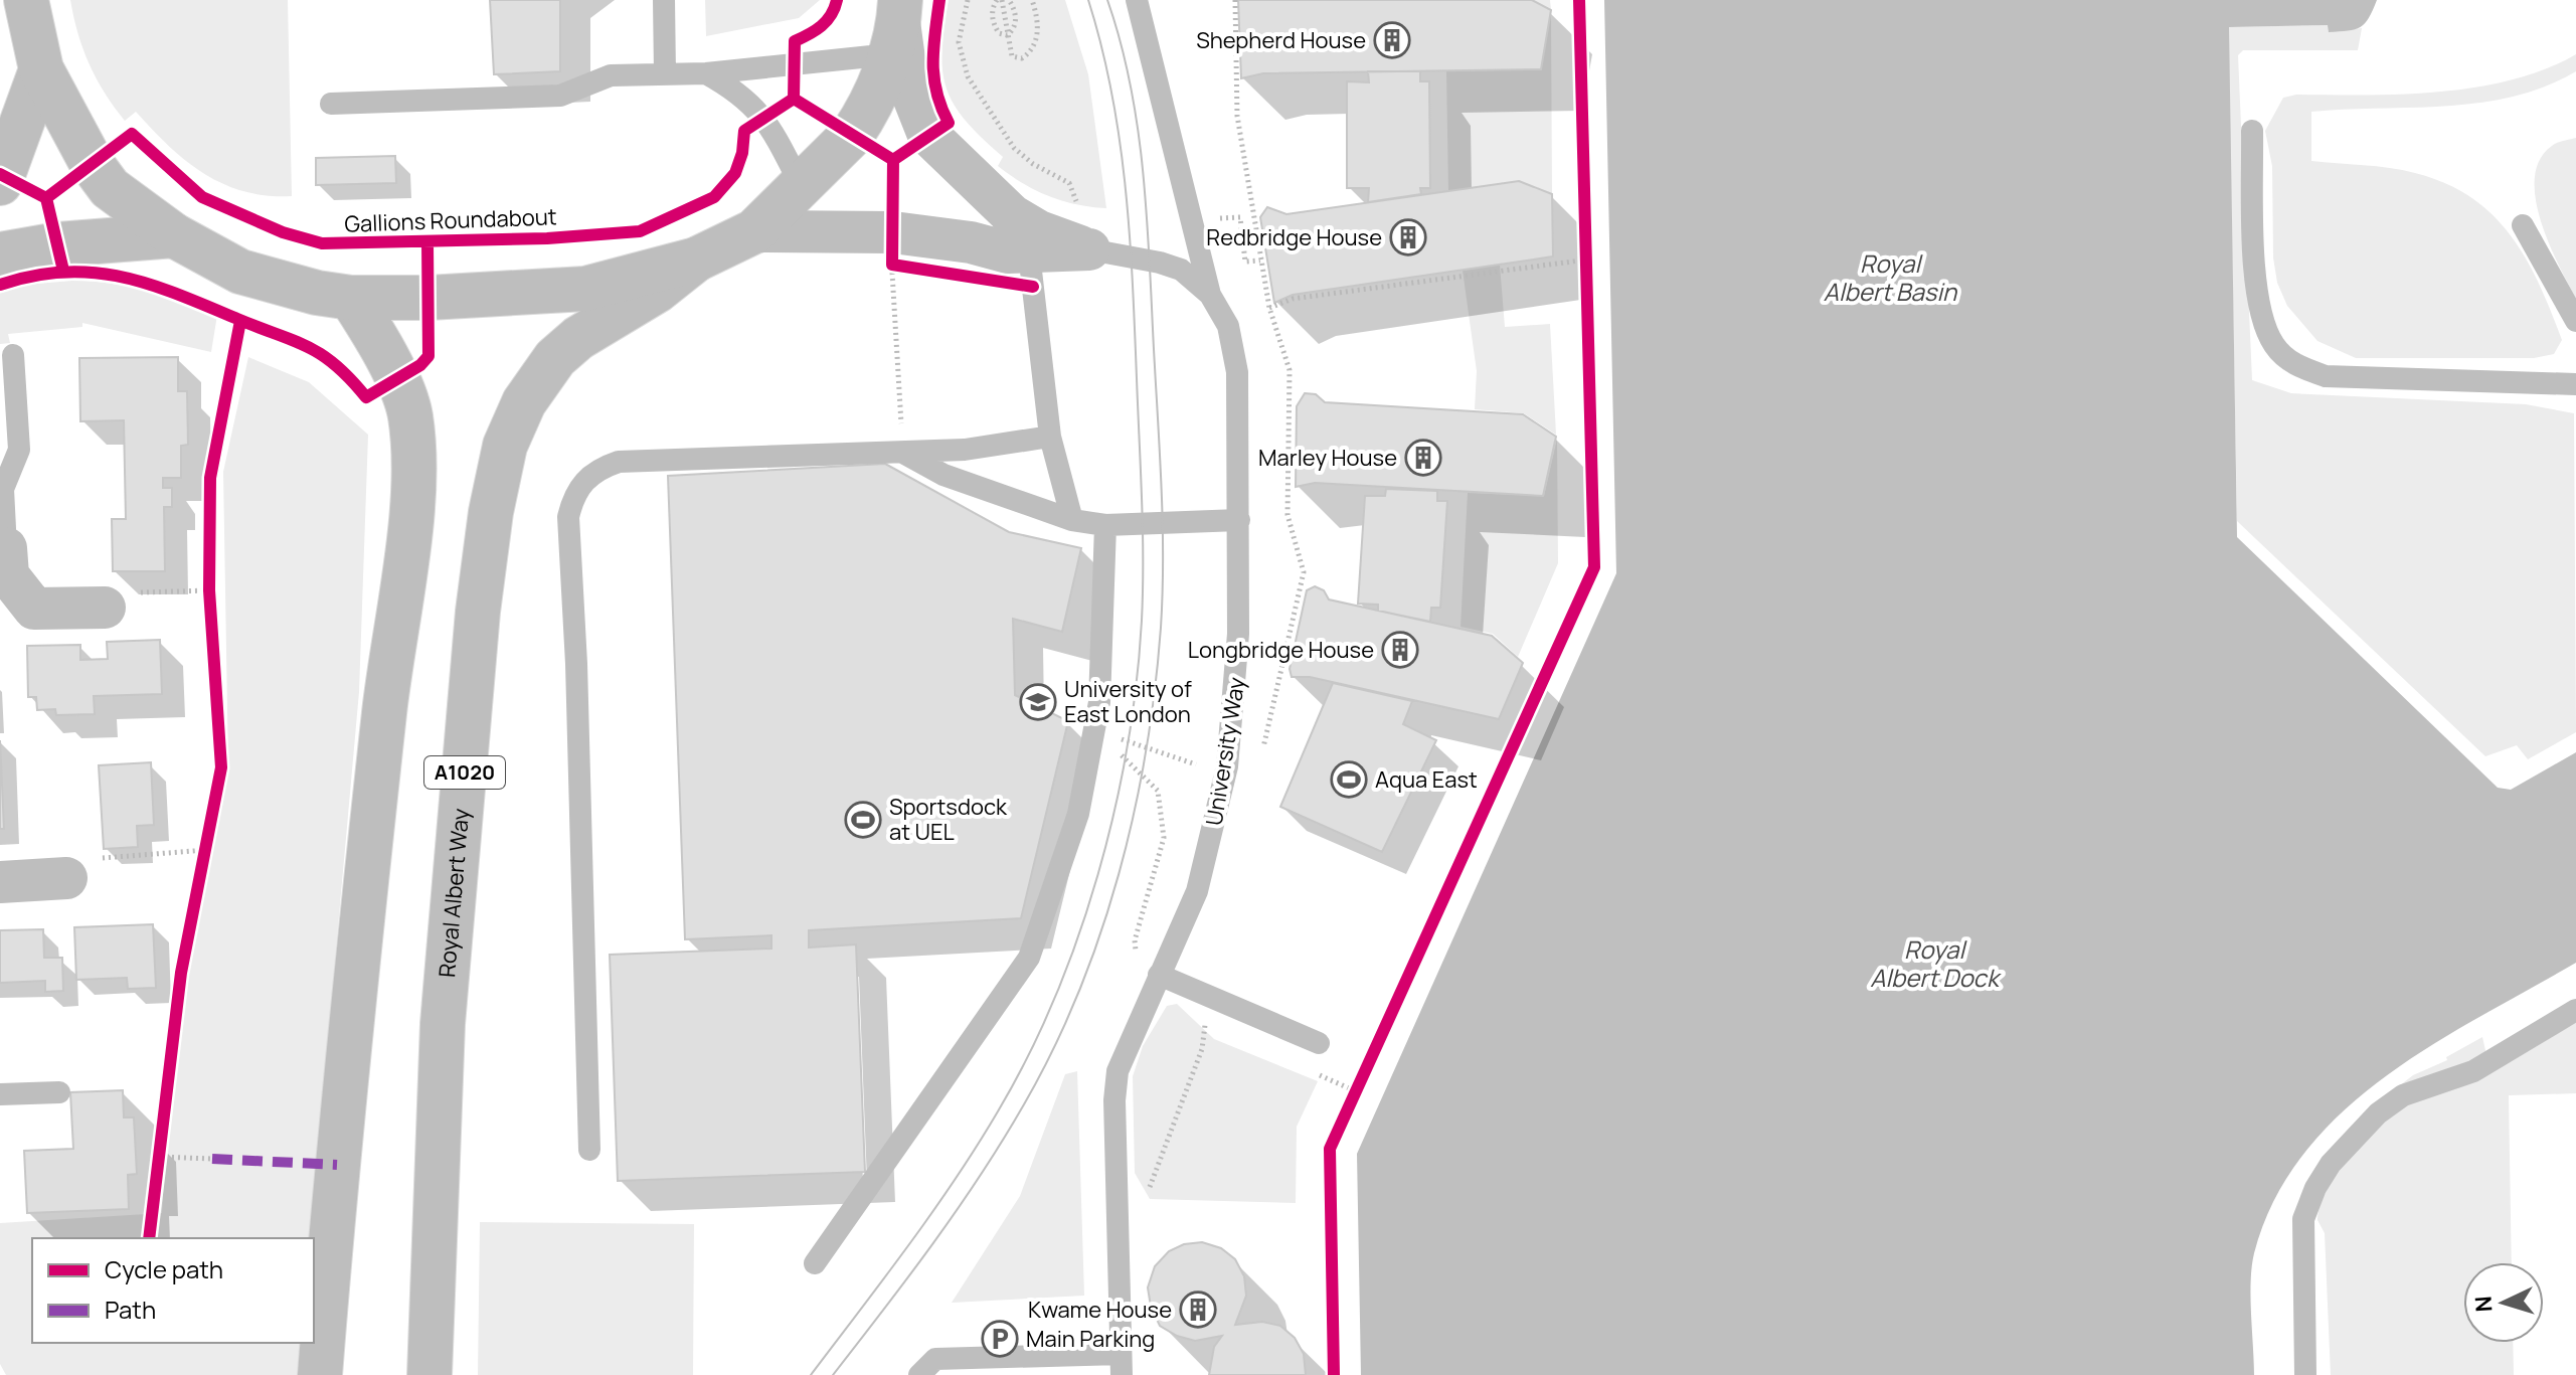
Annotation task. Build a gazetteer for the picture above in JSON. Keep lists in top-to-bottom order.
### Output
{
  "streets": {
    "main road": ["A1020", "Royal Albert Way"],
    "street": ["University Way"],
    "cycle path": ["Gallions Roundabout"]
  },
  "water": ["Royal Albert Basin", "Royal Albert Dock"],
  "places": {
    "building": [
      "Shepherd House",
      "Redbridge House",
      "Marley House",
      "Longbridge House",
      "Kwame House"
    ],
    "school or university": ["University of East London"],
    "sports": ["Aqua East", "Sportsdock at UEL"],
    "parking": ["Main Parking"]
  },
  "legend": ["Cycle path", "Path"],
  "north": "left"
}
